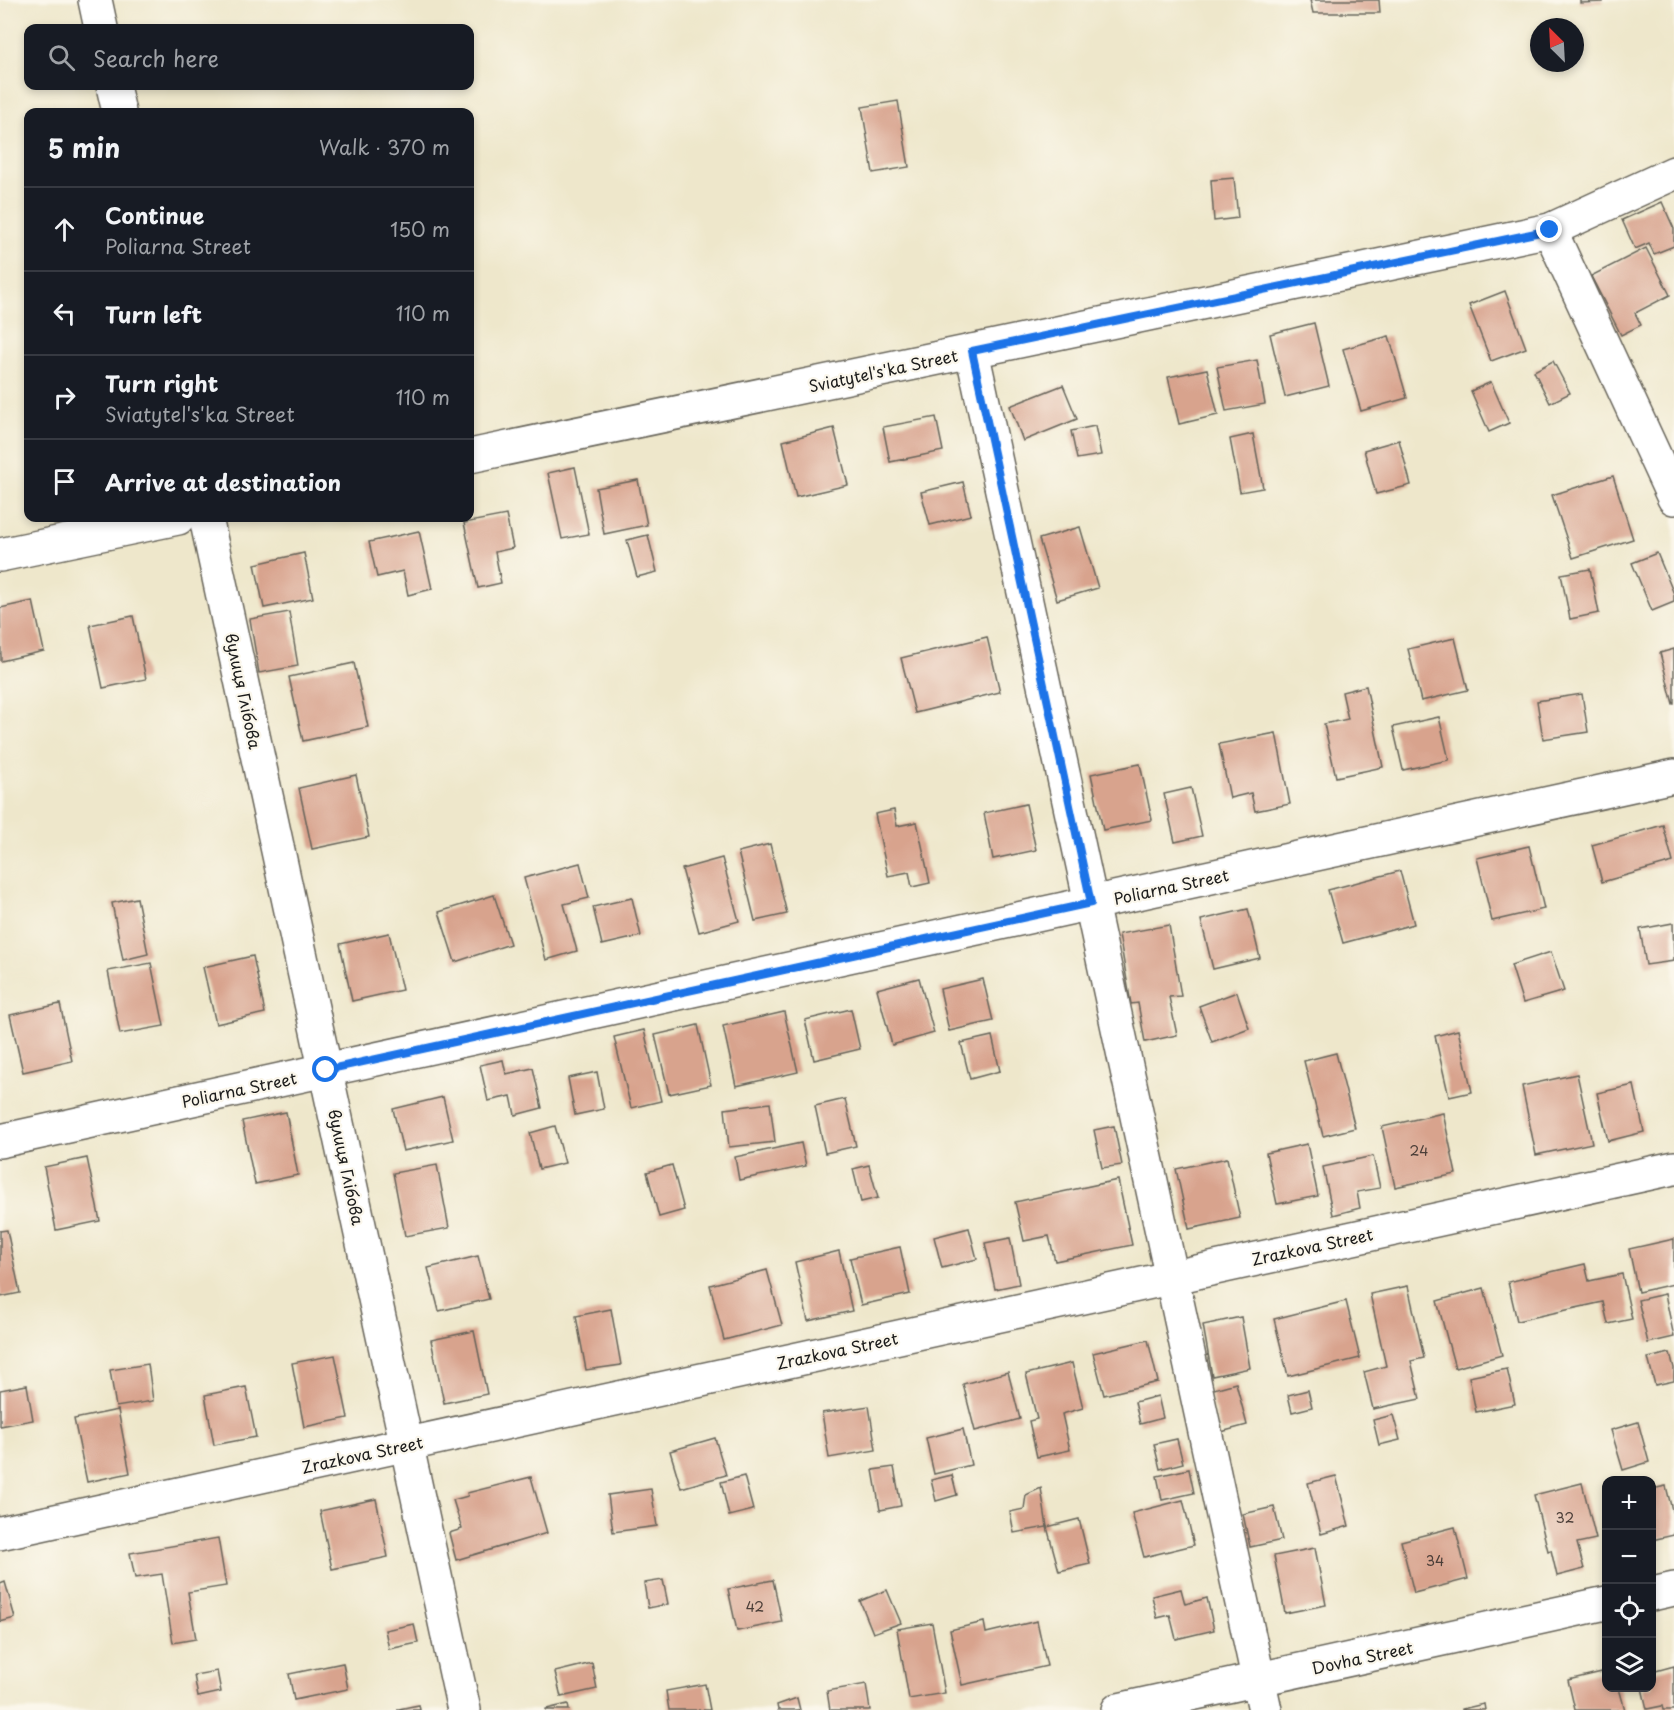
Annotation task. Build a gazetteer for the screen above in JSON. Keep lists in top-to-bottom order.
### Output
{
  "streets": {
    "street": [
      "Sviatytel's'ka Street",
      "вулиця Глібова",
      "Poliarna Street",
      "Zrazkova Street",
      "Dovha Street"
    ]
  },
  "crossings": [
    ["вулиця Глібова", "Poliarna Street"],
    ["вулиця Глібова", "Zrazkova Street"]
  ],
  "house_numbers": [
    "24",
    "32",
    "34",
    "42"
  ],
  "north": "top left",
  "page": {
    "search": "Search here",
    "heading": ["5 min", "Walk · 370 m"],
    "list": [
      ["Continue", "Poliarna Street", "150 m"],
      ["Turn left", "110 m"],
      ["Turn right", "Sviatytel's'ka Street", "110 m"],
      "Arrive at destination"
    ],
    "map_buttons": ["+", "−"]
  }
}
